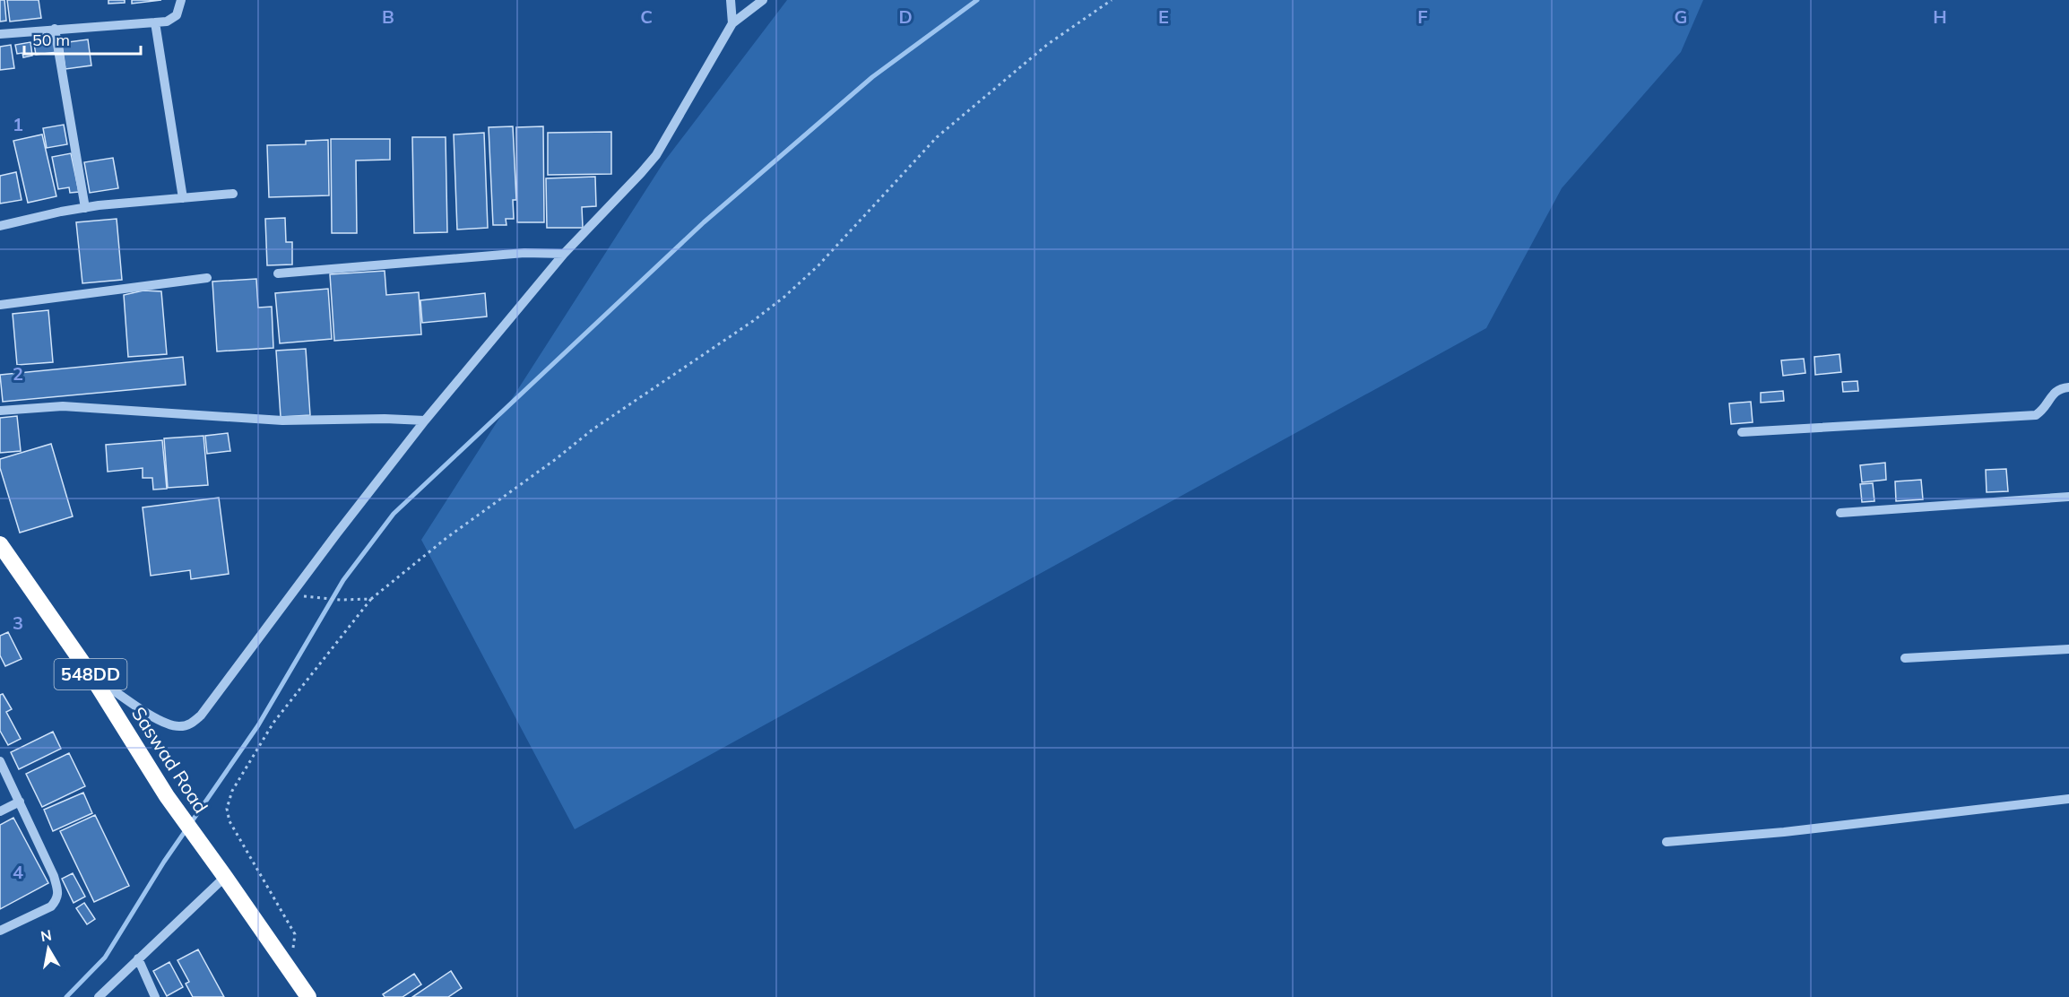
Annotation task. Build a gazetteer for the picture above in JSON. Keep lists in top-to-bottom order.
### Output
{
  "streets": {
    "highway": ["548DD", "Saswad Road"]
  },
  "scale_bar": "50 m",
  "north": "top",
  "grid": {
    "columns": [
      "B",
      "C",
      "D",
      "E",
      "F",
      "G",
      "H"
    ],
    "rows": [
      "1",
      "2",
      "3",
      "4"
    ]
  }
}
